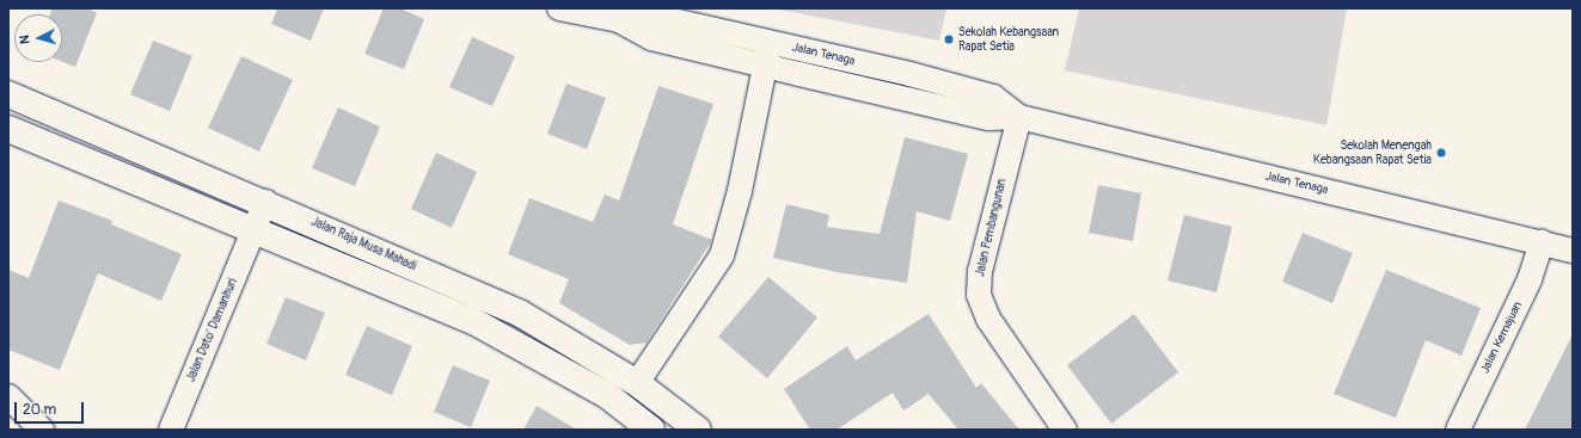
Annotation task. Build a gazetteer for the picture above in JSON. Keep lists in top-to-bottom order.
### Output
{
  "streets": {
    "main road": ["Jalan Raja Musa Mahadi"],
    "street": [
      "Jalan Tenaga",
      "Jalan Pembangunan",
      "Jalan Dato' Damanhuri",
      "Jalan Kemajuan"
    ]
  },
  "crossings": [
    ["Jalan Tenaga", "Jalan Pembangunan"],
    ["Jalan Tenaga", "Jalan Kemajuan"],
    ["Jalan Raja Musa Mahadi", "Jalan Dato' Damanhuri"]
  ],
  "places": ["Sekolah Kebangsaan Rapat Setia", "Sekolah Menengah Kebangsaan Rapat Setia"],
  "scale_bar": "20 m",
  "north": "left"
}
